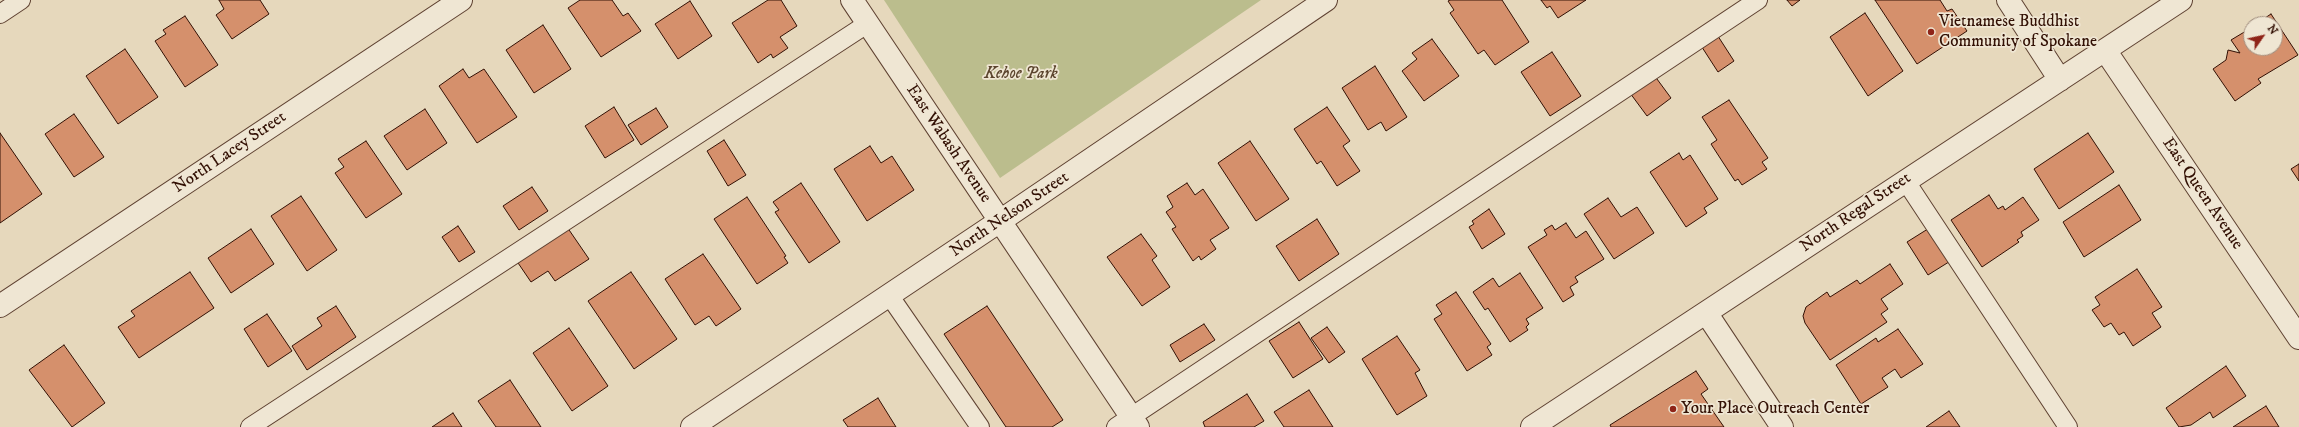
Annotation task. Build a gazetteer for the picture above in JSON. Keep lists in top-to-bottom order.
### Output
{
  "streets": {
    "street": [
      "East Wabash Avenue",
      "North Lacey Street",
      "East Queen Avenue",
      "North Regal Street",
      "North Nelson Street"
    ]
  },
  "crossings": [
    ["East Wabash Avenue", "North Nelson Street"],
    ["East Queen Avenue", "North Regal Street"]
  ],
  "parks": ["Kehoe Park"],
  "places": ["Vietnamese Buddhist Community of Spokane", "Your Place Outreach Center"],
  "north": "top right"
}
